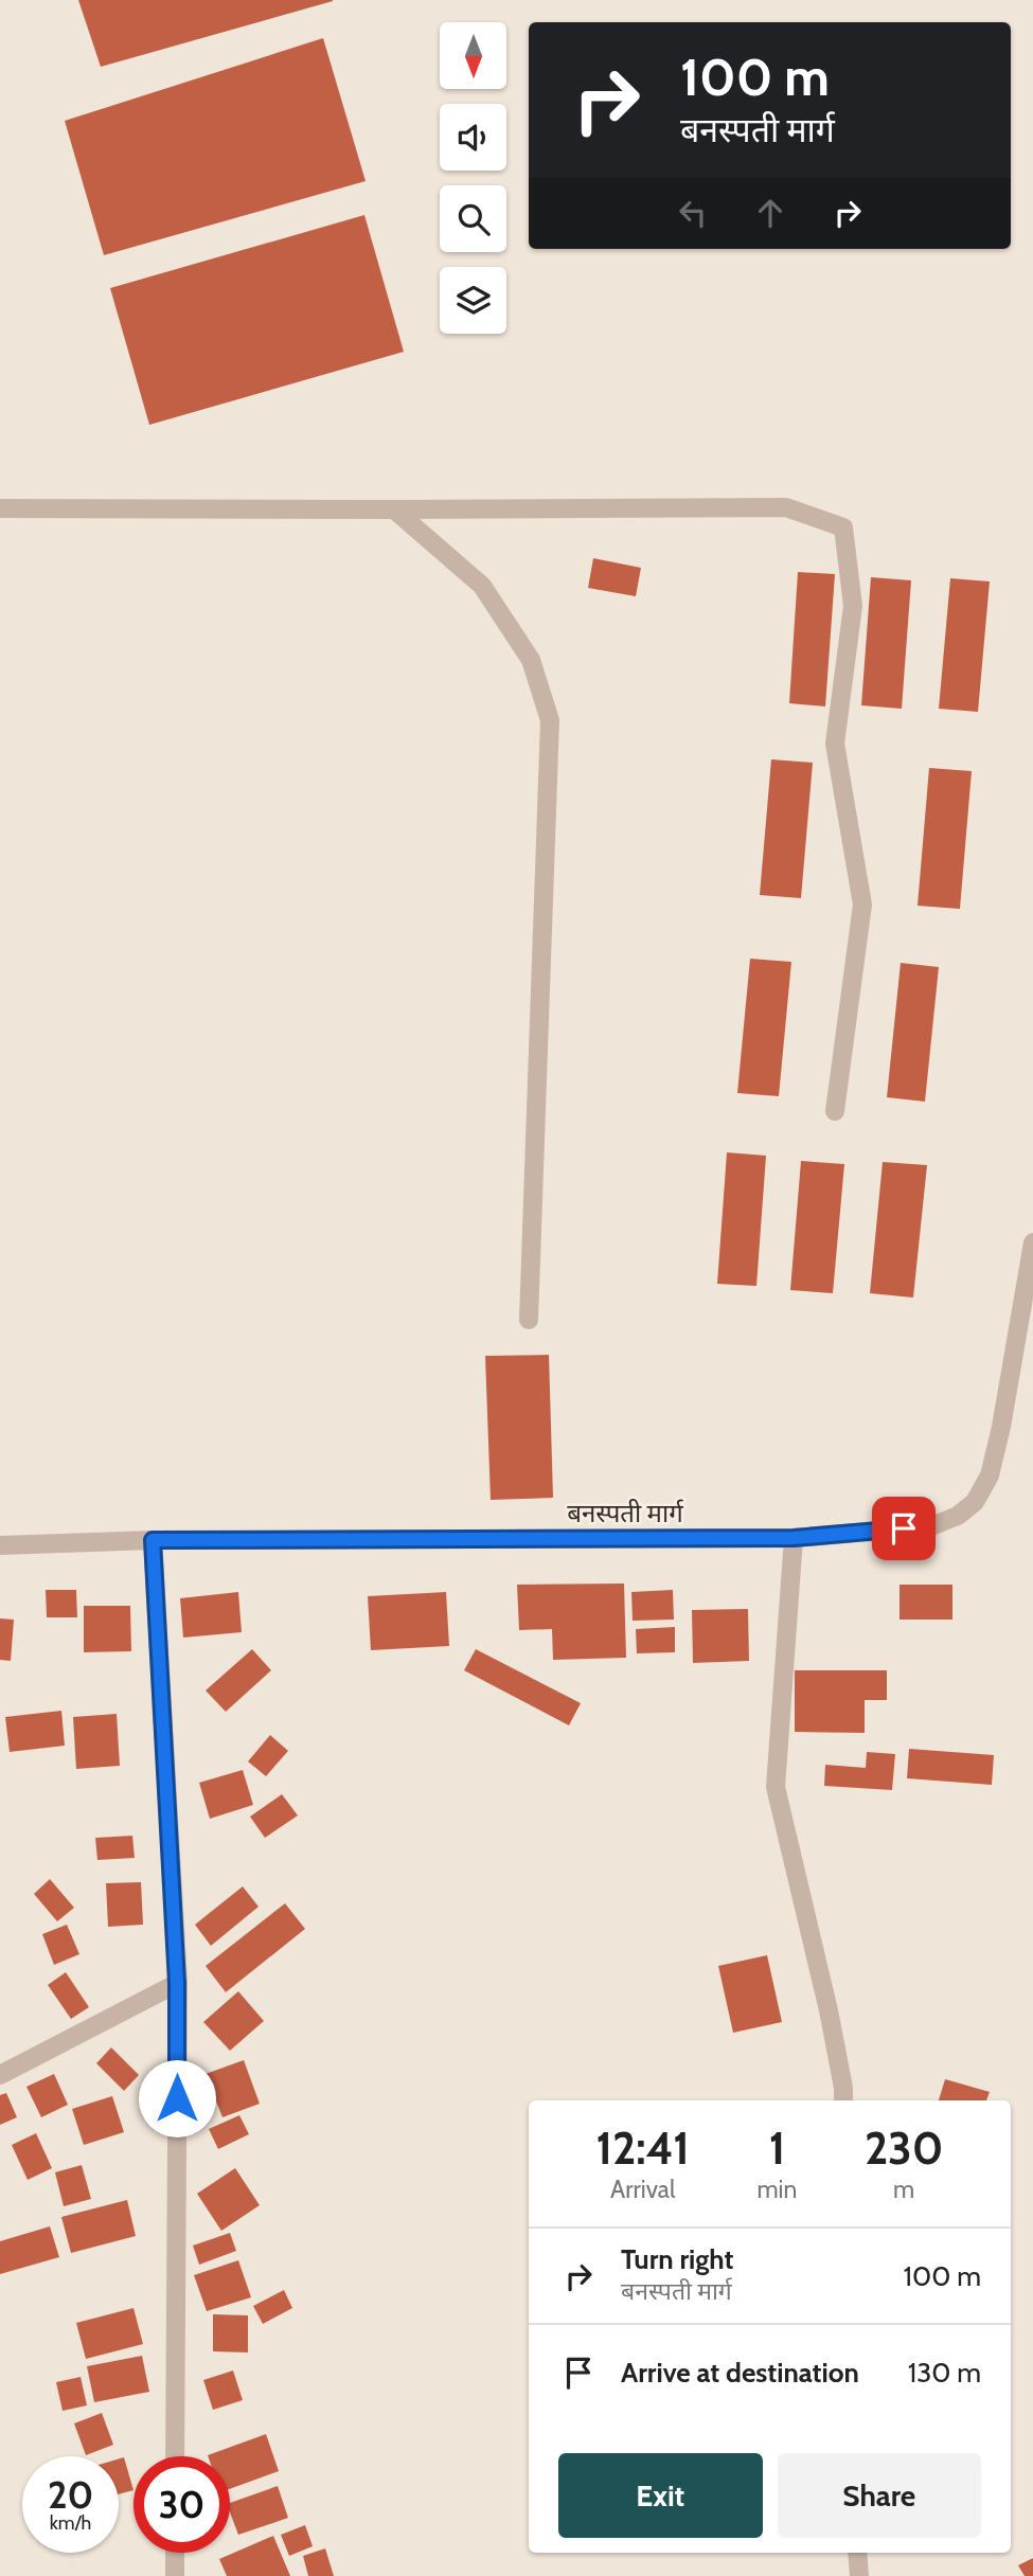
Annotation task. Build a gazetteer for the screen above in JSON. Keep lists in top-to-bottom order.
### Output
{
  "streets": {
    "street": ["बनस्पती मार्ग"]
  },
  "north": "bottom",
  "page": {
    "turn": ["100 m", "बनस्पती मार्ग"],
    "eta": [
      "12:41",
      "Arrival",
      "1",
      "min",
      "230",
      "m"
    ],
    "list": [
      {
        "name": "Turn right",
        "note": "बनस्पती मार्ग",
        "value": "100 m"
      },
      {
        "name": "Arrive at destination",
        "value": "130 m"
      }
    ],
    "buttons": ["Exit", "Share"],
    "speed": "20 km/h",
    "limit": "30"
  }
}
